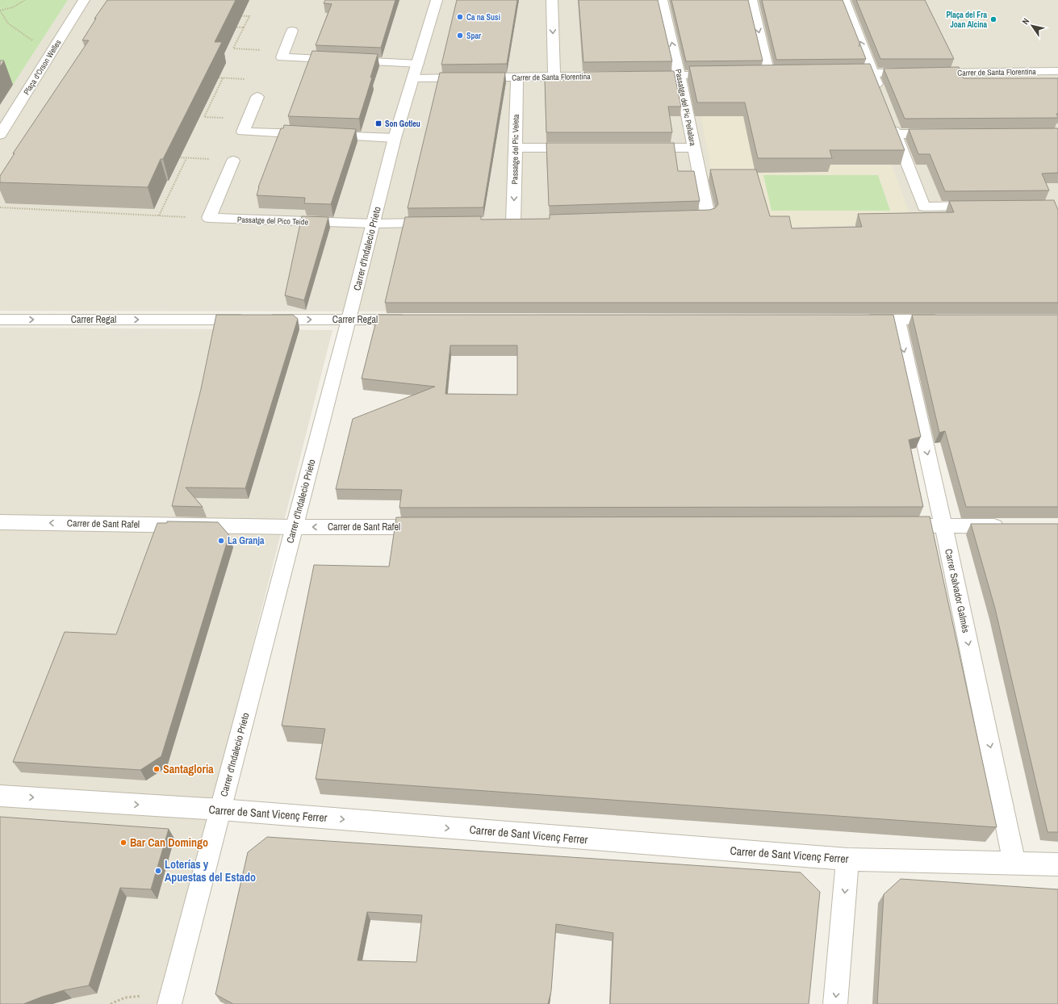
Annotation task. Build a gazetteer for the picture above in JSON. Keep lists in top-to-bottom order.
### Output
{
  "streets": {
    "street": [
      "Plaça d'Orson Welles",
      "Carrer de Santa Florentina",
      "Passatge del Pic Peñalara",
      "Passatge del Pic Veleta",
      "Passatge del Pico Teide",
      "Carrer d'Indalecio Prieto",
      "Carrer Regal",
      "Carrer de Sant Rafel",
      "Carrer Salvador Galmés",
      "Carrer de Sant Vicenç Ferrer"
    ]
  },
  "crossings": [
    ["Carrer de Santa Florentina", "Passatge del Pic Veleta"],
    ["Carrer de Santa Florentina", "Carrer d'Indalecio Prieto"],
    ["Passatge del Pico Teide", "Carrer d'Indalecio Prieto"],
    ["Carrer d'Indalecio Prieto", "Carrer Regal"],
    ["Carrer d'Indalecio Prieto", "Carrer de Sant Rafel"],
    ["Carrer d'Indalecio Prieto", "Carrer de Sant Vicenç Ferrer"],
    ["Carrer Salvador Galmés", "Carrer de Sant Vicenç Ferrer"]
  ],
  "one_way": [
    "Passatge del Pic Veleta",
    "Carrer Regal",
    "Carrer de Sant Rafel",
    "Carrer Salvador Galmés",
    "Carrer de Sant Vicenç Ferrer"
  ],
  "places": {
    "other": [
      "Ca na Susi",
      "Plaça del Fra Joan Alcina",
      "Spar",
      "La Granja",
      "Santagloria",
      "Bar Can Domingo",
      "Loterías y Apuestas del Estado"
    ],
    "transit": ["Son Gotleu"]
  },
  "north": "top left"
}
